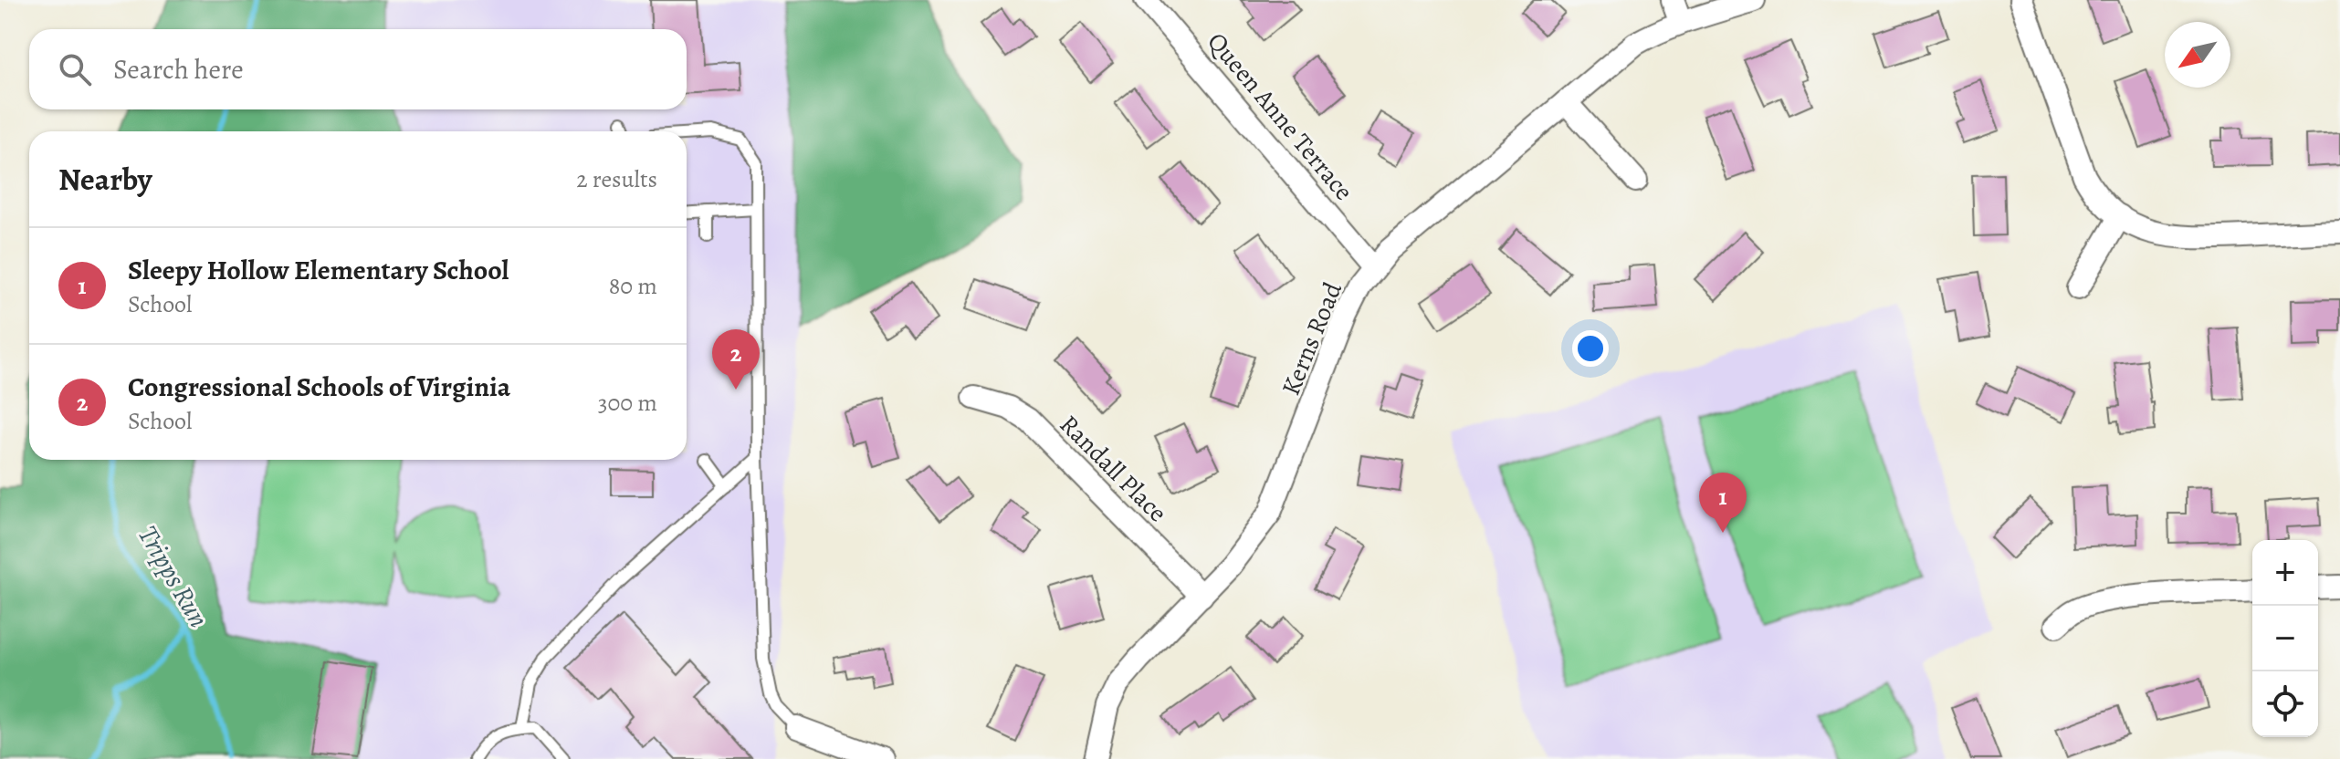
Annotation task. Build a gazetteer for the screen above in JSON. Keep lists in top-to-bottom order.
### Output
{
  "streets": {
    "street": ["Queen Anne Terrace", "Kerns Road", "Randall Place"]
  },
  "crossings": [
    ["Queen Anne Terrace", "Kerns Road"],
    ["Kerns Road", "Randall Place"]
  ],
  "water": ["Tripps Run"],
  "north": "bottom left",
  "page": {
    "search": "Search here",
    "heading": ["Nearby", "2 results"],
    "list": [
      {
        "mark": "1",
        "name": "Sleepy Hollow Elementary School",
        "note": "School",
        "value": "80 m"
      },
      {
        "mark": "2",
        "name": "Congressional Schools of Virginia",
        "note": "School",
        "value": "300 m"
      }
    ],
    "pins": ["2", "1"],
    "map_buttons": ["+", "−"]
  }
}
